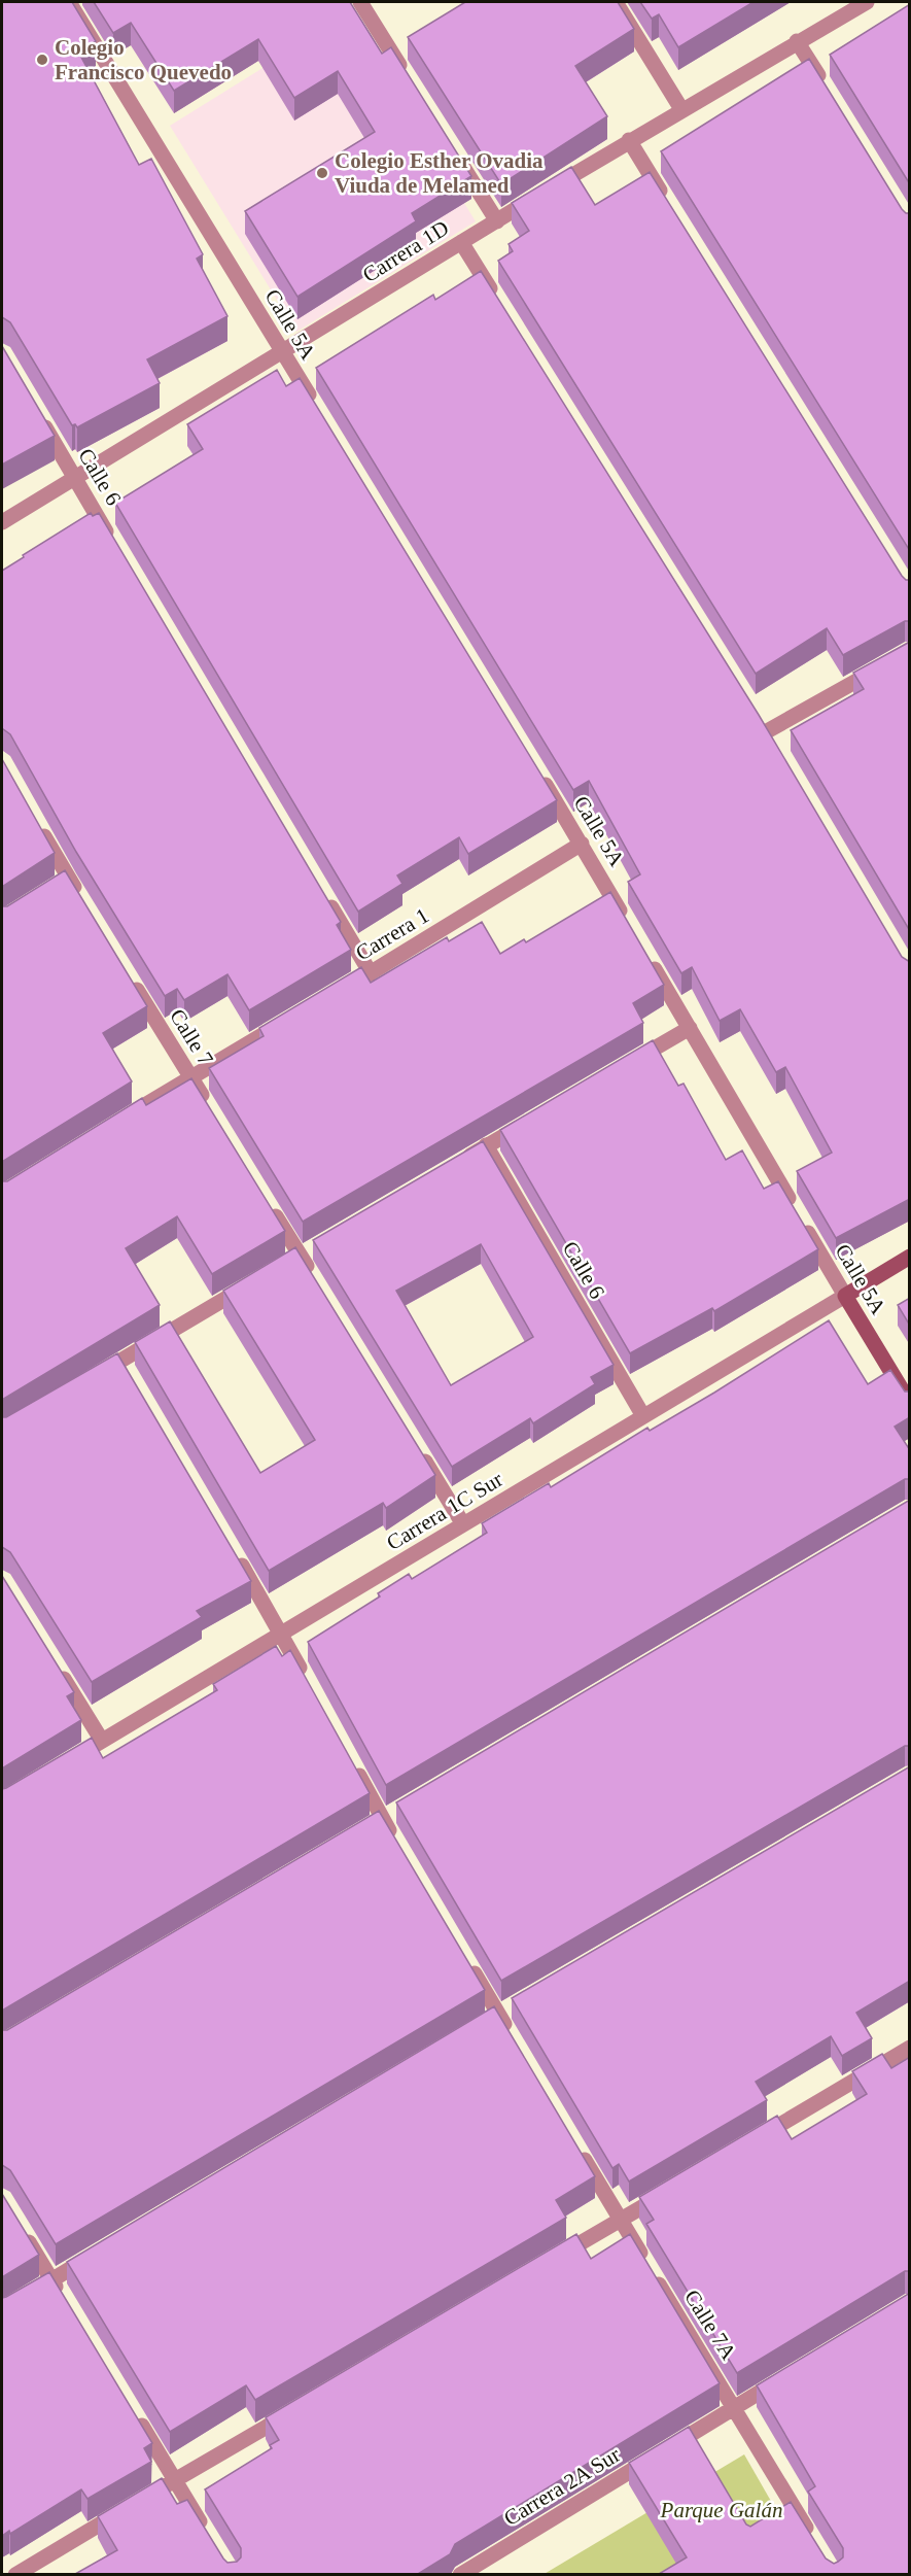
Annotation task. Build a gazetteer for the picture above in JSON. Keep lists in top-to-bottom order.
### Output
{
  "streets": {
    "street": [
      "Carrera 1D",
      "Calle 5A",
      "Calle 6",
      "Carrera 1",
      "Calle 7",
      "Carrera 1C Sur",
      "Calle 7A",
      "Carrera 2A Sur"
    ]
  },
  "crossings": [
    ["Carrera 1D", "Calle 5A"],
    ["Carrera 1D", "Calle 6"],
    ["Calle 5A", "Carrera 1"],
    ["Calle 5A", "Carrera 1C Sur"],
    ["Calle 6", "Carrera 1C Sur"],
    ["Calle 7A", "Carrera 2A Sur"]
  ],
  "parks": ["Parque Galán"],
  "places": ["Colegio Francisco Quevedo", "Colegio Esther Ovadia Viuda de Melamed"]
}
